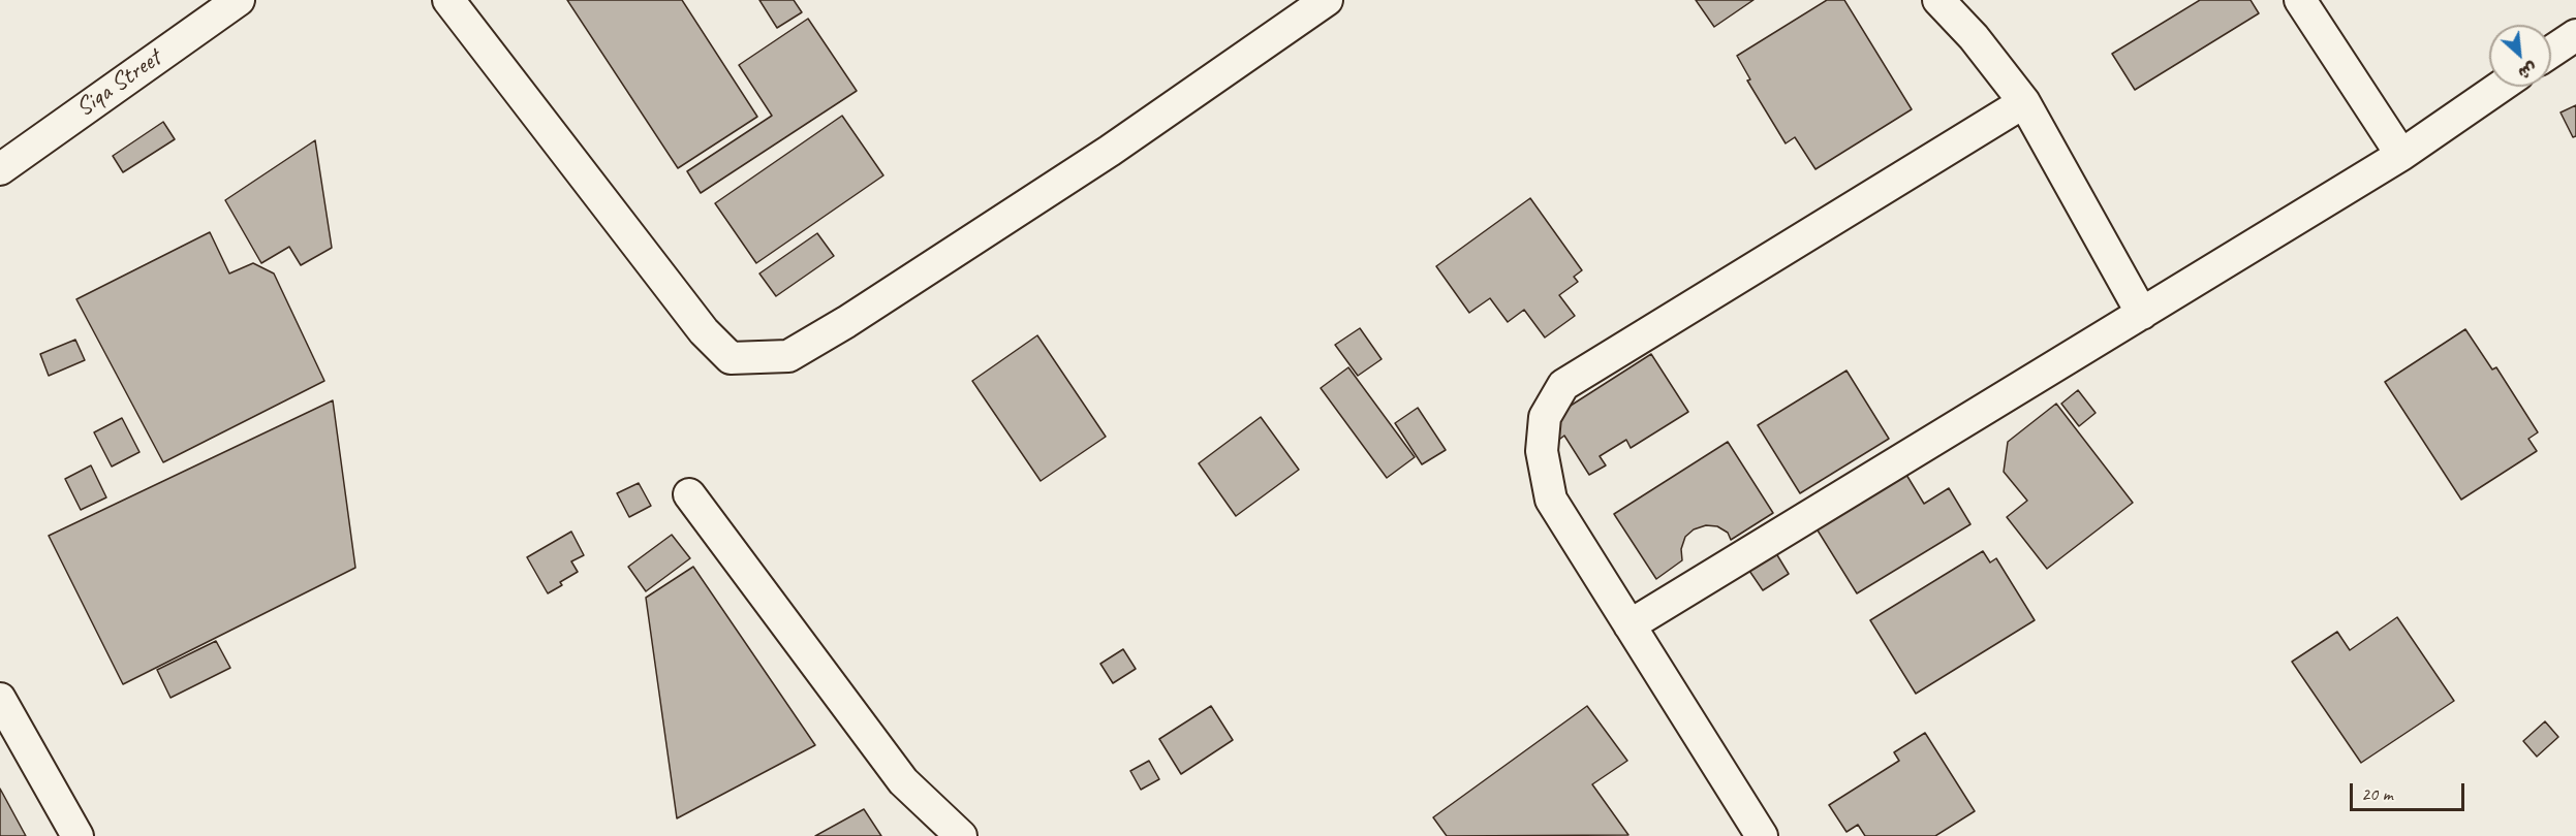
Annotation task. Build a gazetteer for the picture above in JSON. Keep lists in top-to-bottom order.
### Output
{
  "streets": {
    "street": ["Siqa Street"]
  },
  "scale_bar": "20 m",
  "north": "bottom right"
}
